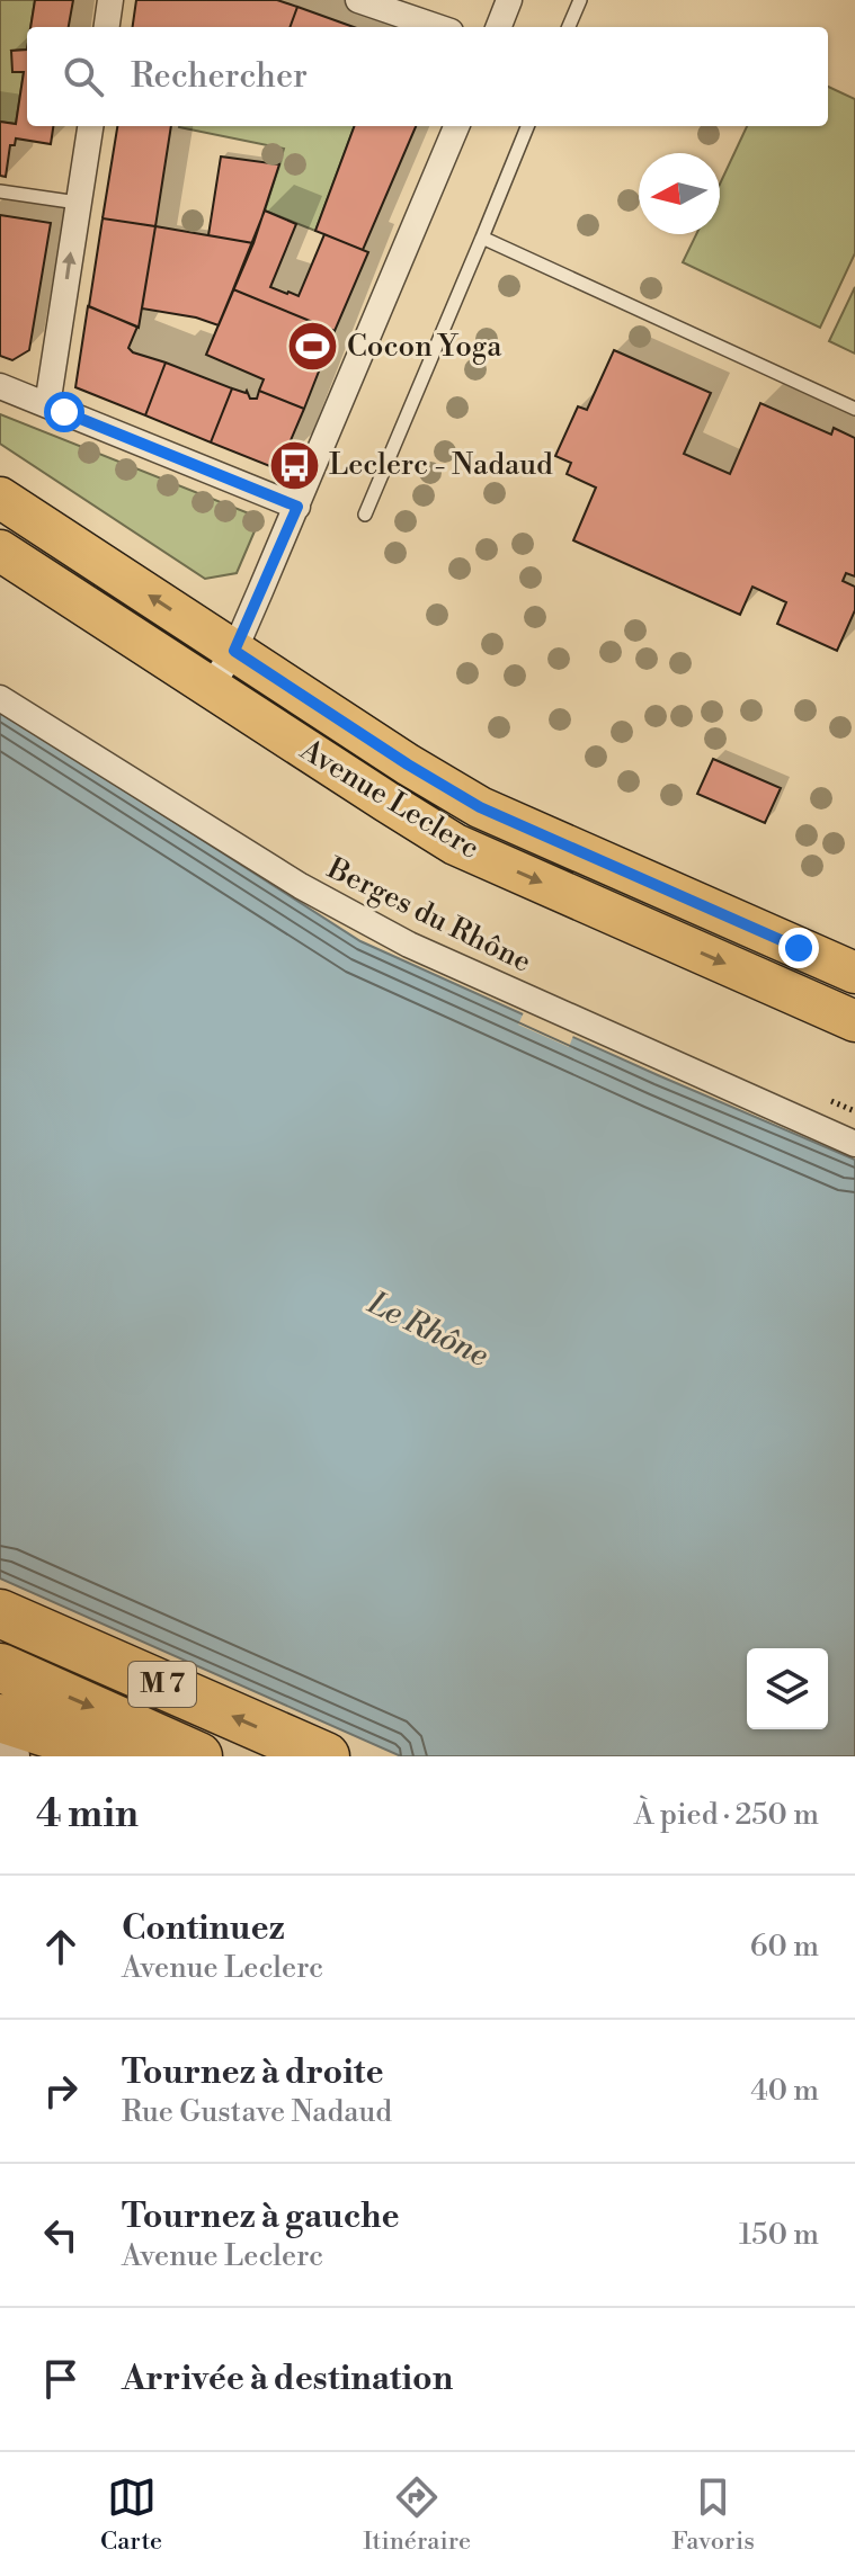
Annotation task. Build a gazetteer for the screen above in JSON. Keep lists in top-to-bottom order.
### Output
{
  "streets": {
    "highway": ["M 7"],
    "main road": ["Avenue Leclerc"],
    "street": ["Berges du Rhône"]
  },
  "water": ["Le Rhône"],
  "places": {
    "sports": ["Cocon Yoga"],
    "bus stop": ["Leclerc - Nadaud"]
  },
  "north": "left",
  "page": {
    "search": "Rechercher",
    "heading": ["4 min", "À pied · 250 m"],
    "list": [
      ["Continuez", "Avenue Leclerc", "60 m"],
      ["Tournez à droite", "Rue Gustave Nadaud", "40 m"],
      ["Tournez à gauche", "Avenue Leclerc", "150 m"],
      "Arrivée à destination"
    ],
    "nav": ["Carte", "Itinéraire", "Favoris"]
  }
}
